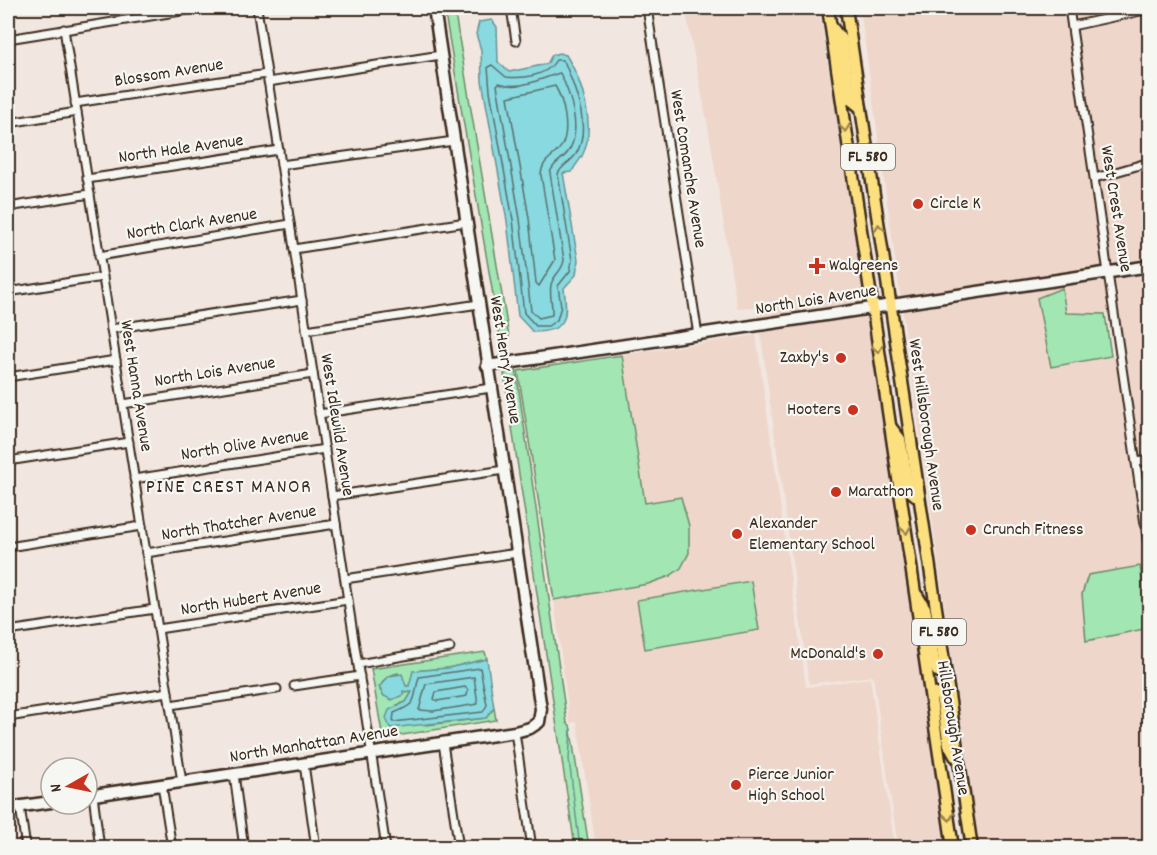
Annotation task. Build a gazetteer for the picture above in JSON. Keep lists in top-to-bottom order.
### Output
{
  "streets": {
    "main road": ["FL 580", "West Hillsborough Avenue", "Hillsborough Avenue"],
    "street": [
      "Blossom Avenue",
      "North Hale Avenue",
      "West Comanche Avenue",
      "West Crest Avenue",
      "North Clark Avenue",
      "North Lois Avenue",
      "West Henry Avenue",
      "West Hanna Avenue",
      "West Idlewild Avenue",
      "North Olive Avenue",
      "North Thatcher Avenue",
      "North Hubert Avenue",
      "North Manhattan Avenue"
    ]
  },
  "crossings": [
    ["Blossom Avenue", "West Henry Avenue"],
    ["Blossom Avenue", "West Hanna Avenue"],
    ["Blossom Avenue", "West Idlewild Avenue"],
    ["North Hale Avenue", "West Hanna Avenue"],
    ["North Hale Avenue", "West Idlewild Avenue"],
    ["West Comanche Avenue", "North Lois Avenue"],
    ["West Crest Avenue", "North Lois Avenue"],
    ["North Clark Avenue", "West Hanna Avenue"],
    ["North Clark Avenue", "West Idlewild Avenue"],
    ["North Lois Avenue", "West Henry Avenue"],
    ["North Lois Avenue", "West Hanna Avenue"],
    ["North Lois Avenue", "West Idlewild Avenue"],
    ["North Lois Avenue", "West Hillsborough Avenue"],
    ["North Lois Avenue", "Hillsborough Avenue"],
    ["West Henry Avenue", "North Thatcher Avenue"],
    ["West Henry Avenue", "North Hubert Avenue"],
    ["West Henry Avenue", "North Manhattan Avenue"],
    ["West Hanna Avenue", "North Olive Avenue"],
    ["West Hanna Avenue", "North Thatcher Avenue"],
    ["West Hanna Avenue", "North Hubert Avenue"],
    ["West Hanna Avenue", "North Manhattan Avenue"],
    ["West Idlewild Avenue", "North Olive Avenue"],
    ["West Idlewild Avenue", "North Thatcher Avenue"],
    ["West Idlewild Avenue", "North Hubert Avenue"],
    ["West Idlewild Avenue", "North Manhattan Avenue"]
  ],
  "districts": ["PINE CREST MANOR"],
  "places": {
    "other": [
      "Circle K",
      "Zaxby's",
      "Hooters",
      "Marathon",
      "Crunch Fitness",
      "Alexander Elementary School",
      "McDonald's",
      "Pierce Junior High School"
    ],
    "health": ["Walgreens"]
  },
  "north": "left"
}
